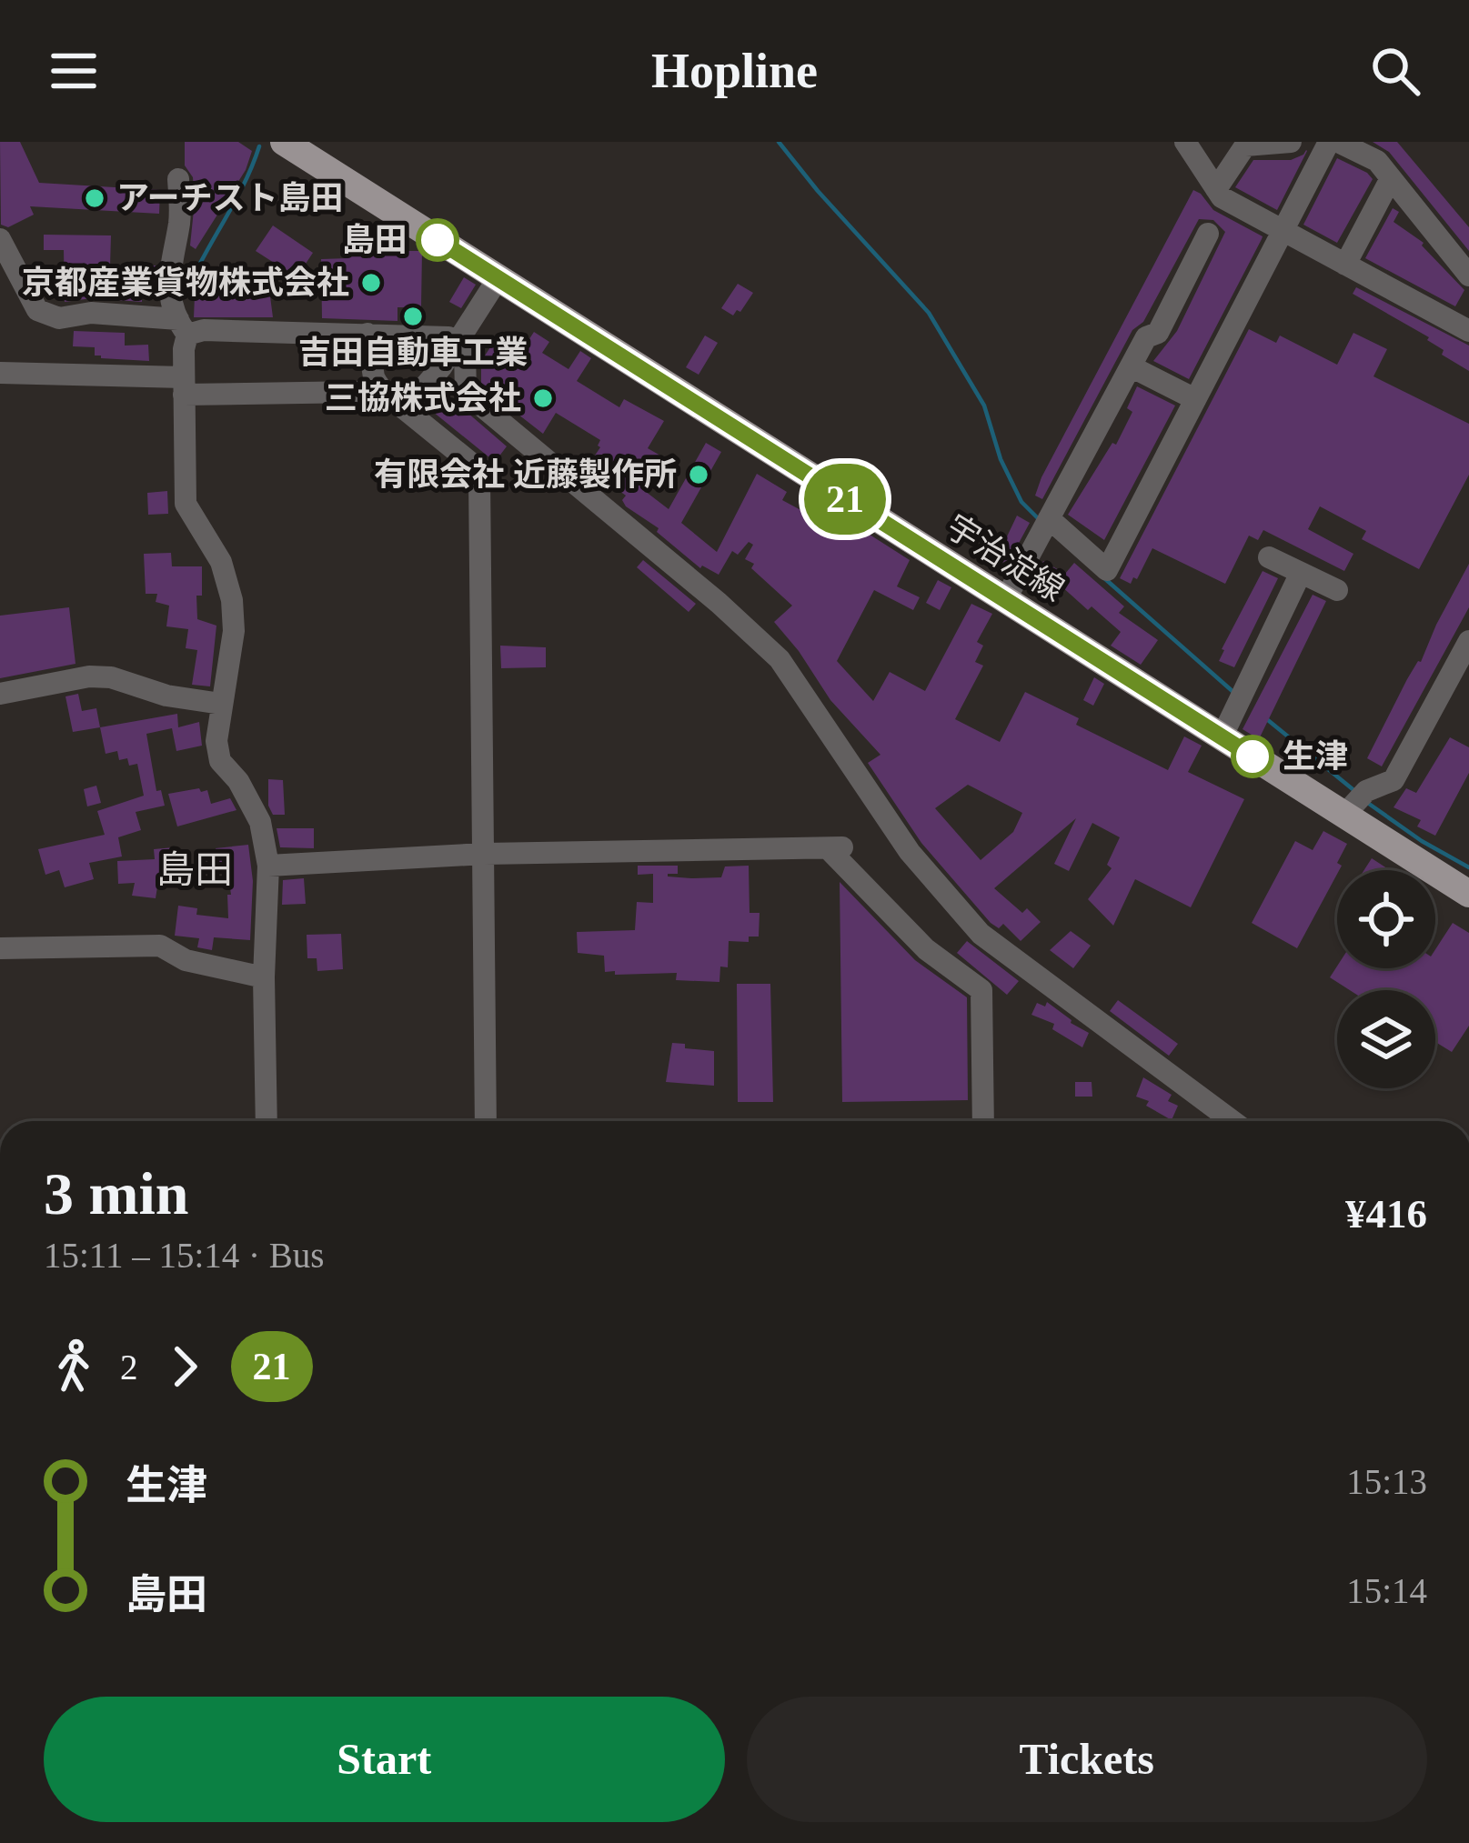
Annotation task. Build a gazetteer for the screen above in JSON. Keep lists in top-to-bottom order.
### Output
{
  "streets": {
    "main road": ["宇治淀線"]
  },
  "districts": ["島田"],
  "places": [
    "アーチスト島田",
    "島田",
    "京都産業貨物株式会社",
    "吉田自動車工業",
    "三協株式会社",
    "有限会社 近藤製作所",
    "生津"
  ],
  "lines": ["bus line 21"],
  "page": {
    "header": "Hopline",
    "on_map": "21",
    "heading": ["3 min", "15:11 – 15:14 · Bus", "¥416"],
    "legs": ["2", "21"],
    "list": [
      {
        "name": "生津",
        "value": "15:13"
      },
      {
        "name": "島田",
        "value": "15:14"
      }
    ],
    "buttons": ["Start", "Tickets"]
  }
}
